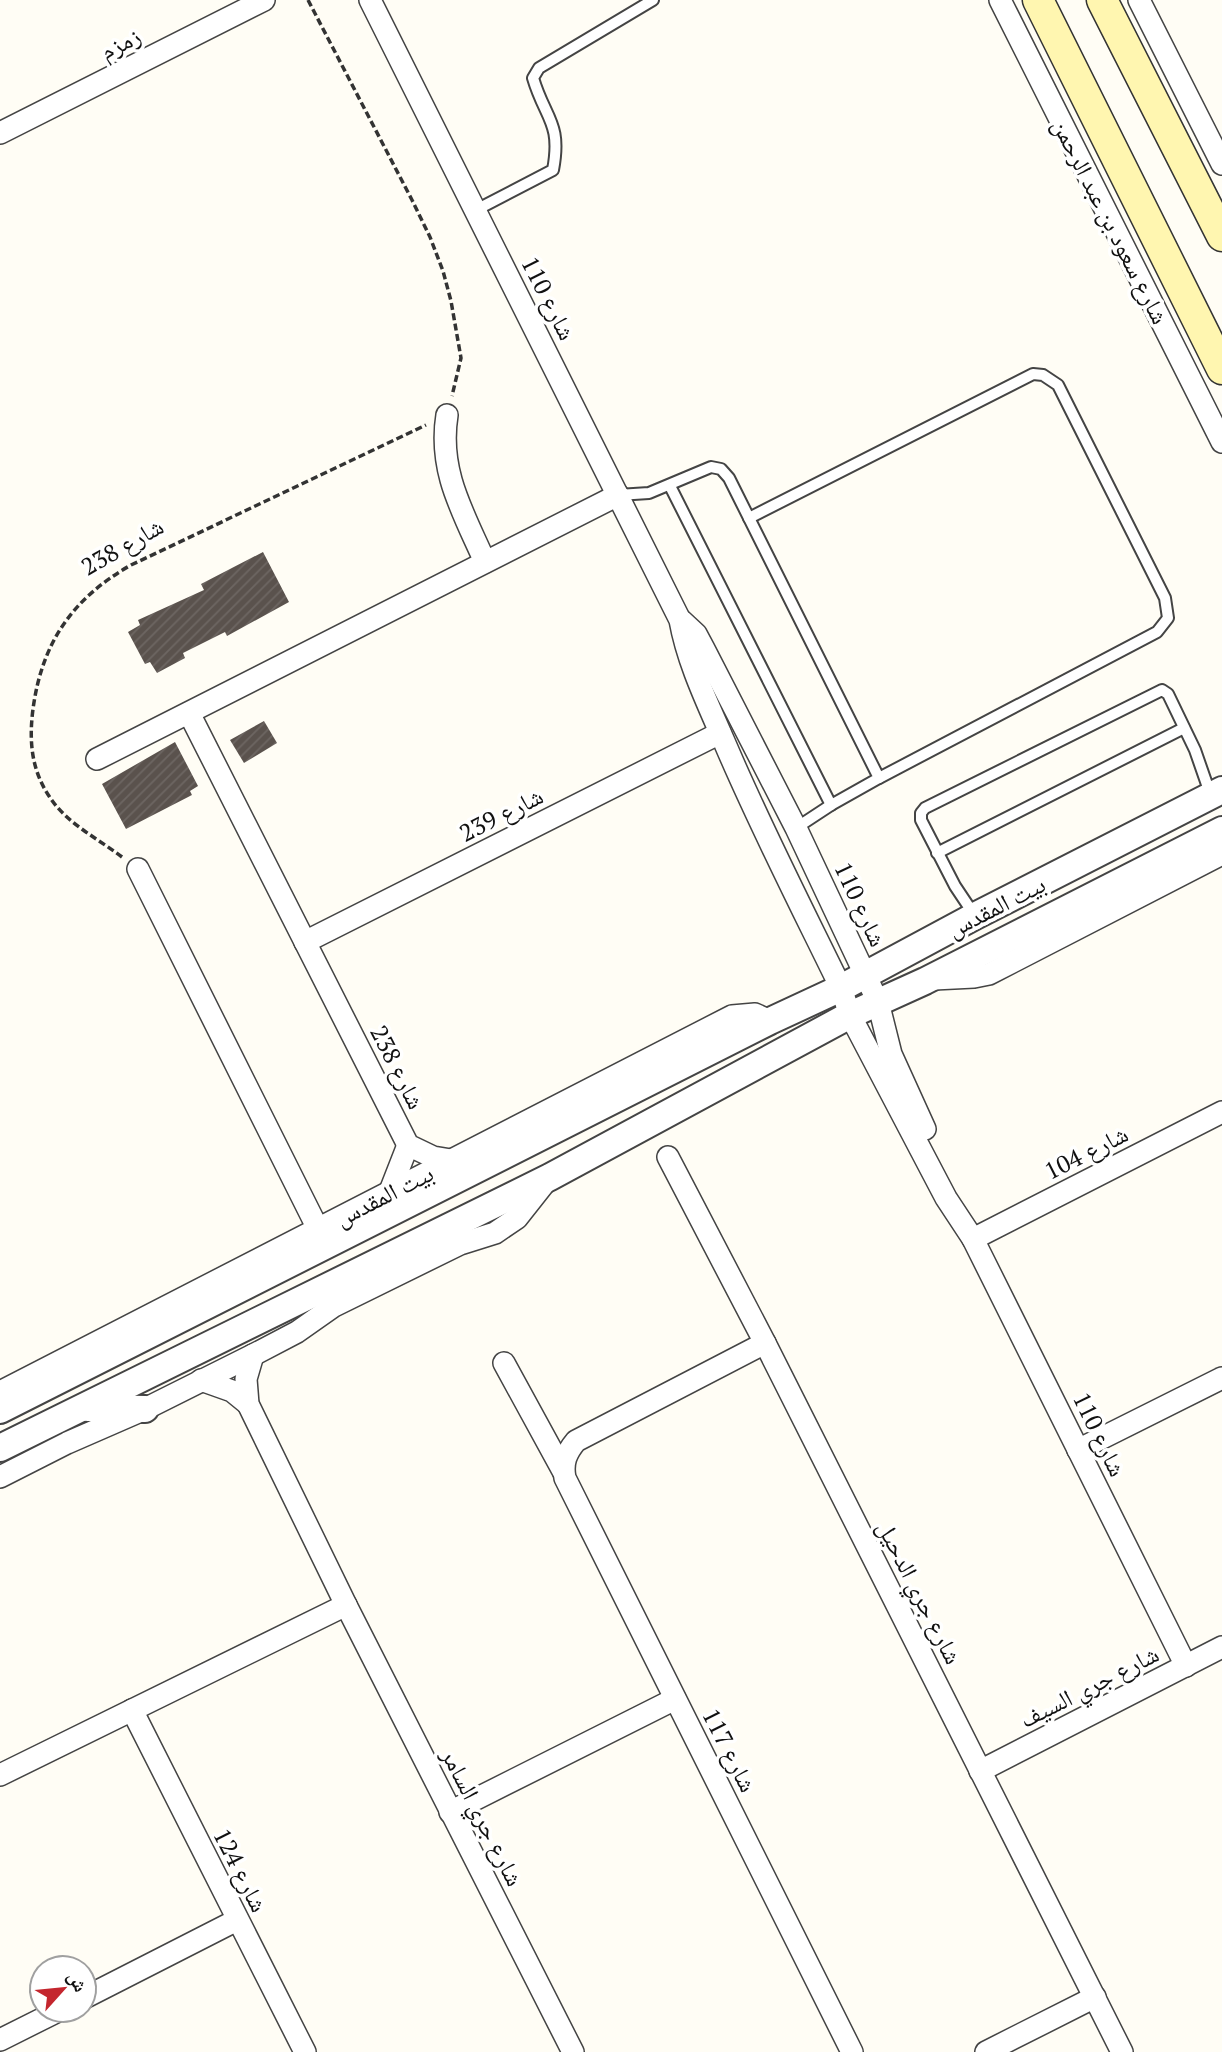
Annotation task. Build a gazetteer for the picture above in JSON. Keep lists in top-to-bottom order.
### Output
{
  "streets": {
    "main road": ["شارع سعود بن عبد الرحمن"],
    "street": [
      "زمزم",
      "شارع 110",
      "شارع 238",
      "شارع 239",
      "بيت المقدس",
      "شارع 104",
      "شارع جري الدحيل",
      "شارع جري السيف",
      "شارع 117",
      "شارع جري السامر",
      "شارع 124"
    ]
  },
  "crossings": [
    ["شارع 110", "شارع 239"],
    ["شارع 110", "بيت المقدس"],
    ["شارع 110", "شارع 104"],
    ["شارع 110", "شارع جري السيف"],
    ["شارع 238", "شارع 239"],
    ["شارع 238", "بيت المقدس"],
    ["بيت المقدس", "شارع جري السامر"],
    ["شارع جري الدحيل", "شارع جري السيف"]
  ],
  "north": "top right"
}
